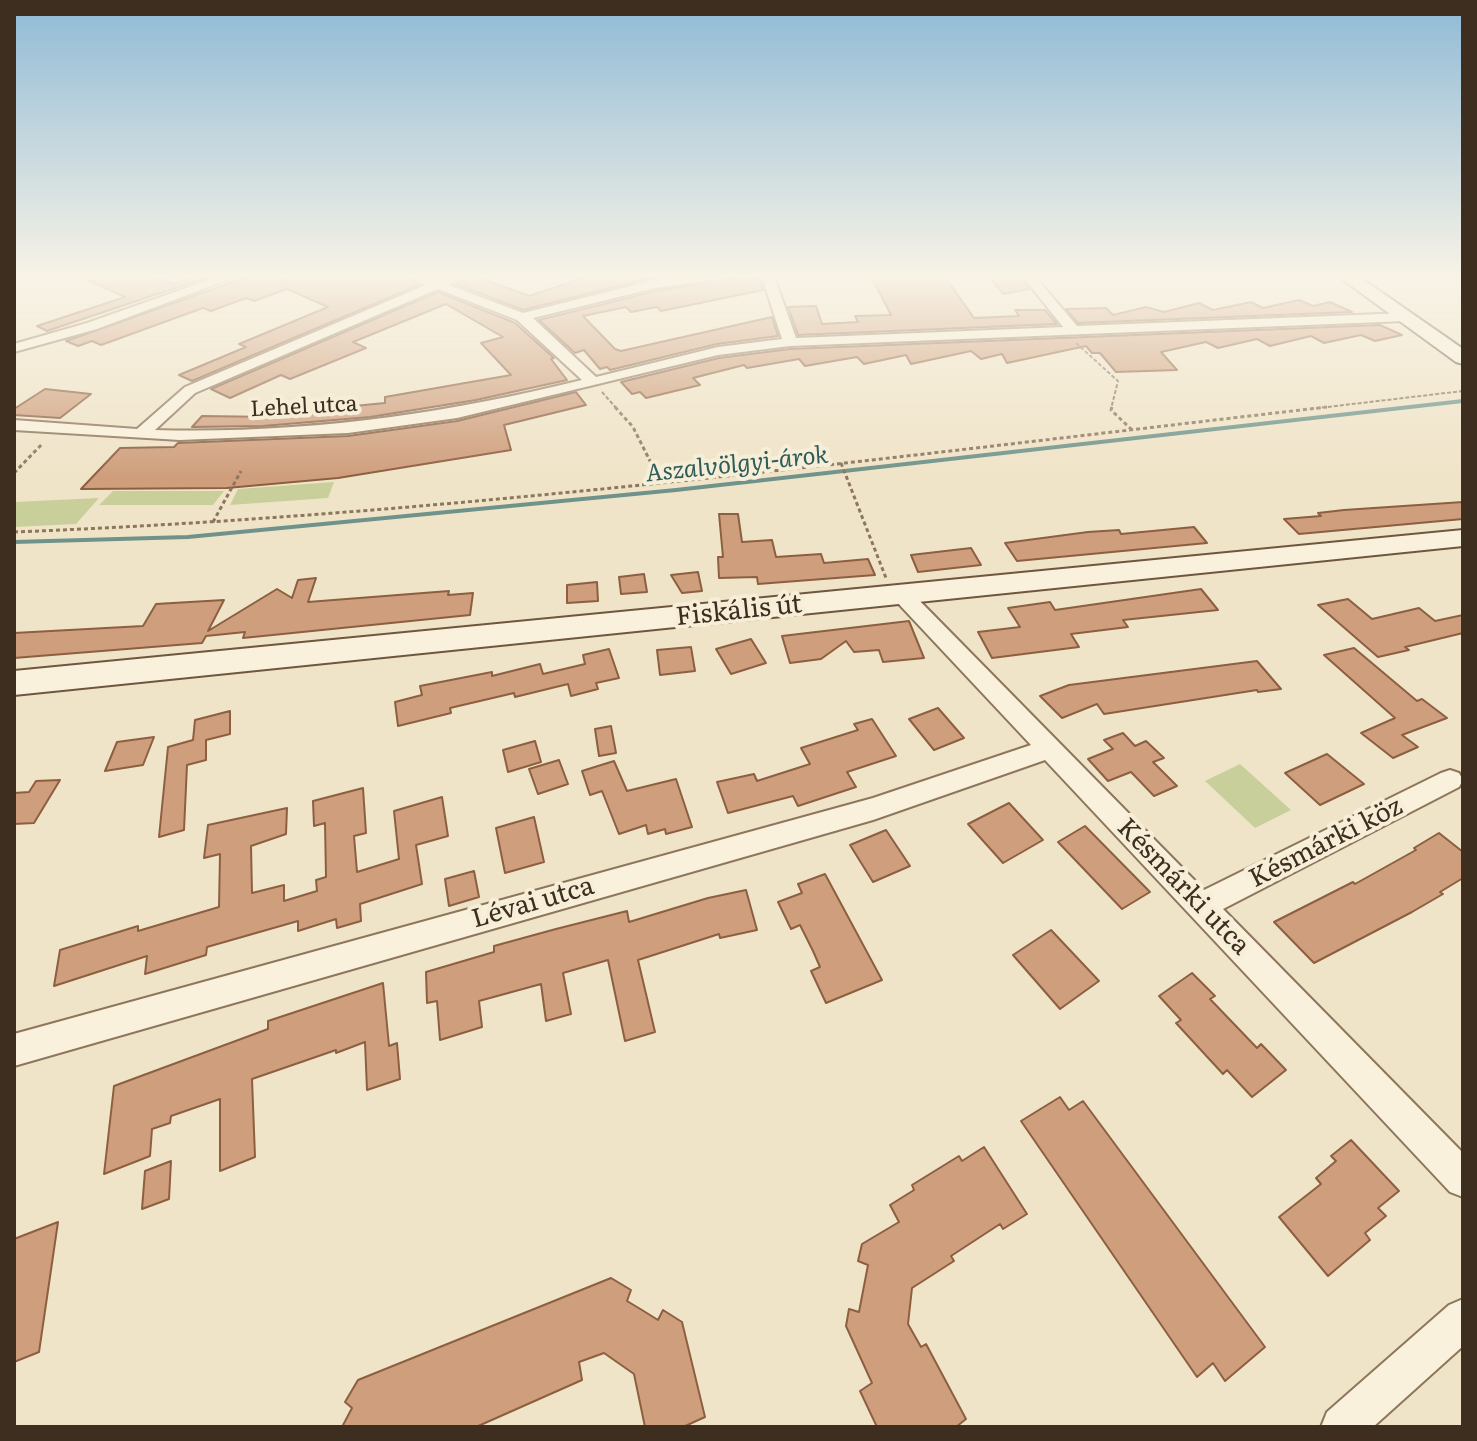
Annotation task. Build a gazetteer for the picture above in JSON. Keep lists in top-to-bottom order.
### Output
{
  "streets": {
    "street": [
      "Lehel utca",
      "Fiskális út",
      "Késmárki köz",
      "Késmárki utca",
      "Lévai utca"
    ]
  },
  "crossings": [
    ["Fiskális út", "Késmárki utca"],
    ["Késmárki köz", "Késmárki utca"],
    ["Késmárki utca", "Lévai utca"]
  ],
  "water": ["Aszalvölgyi-árok"]
}
